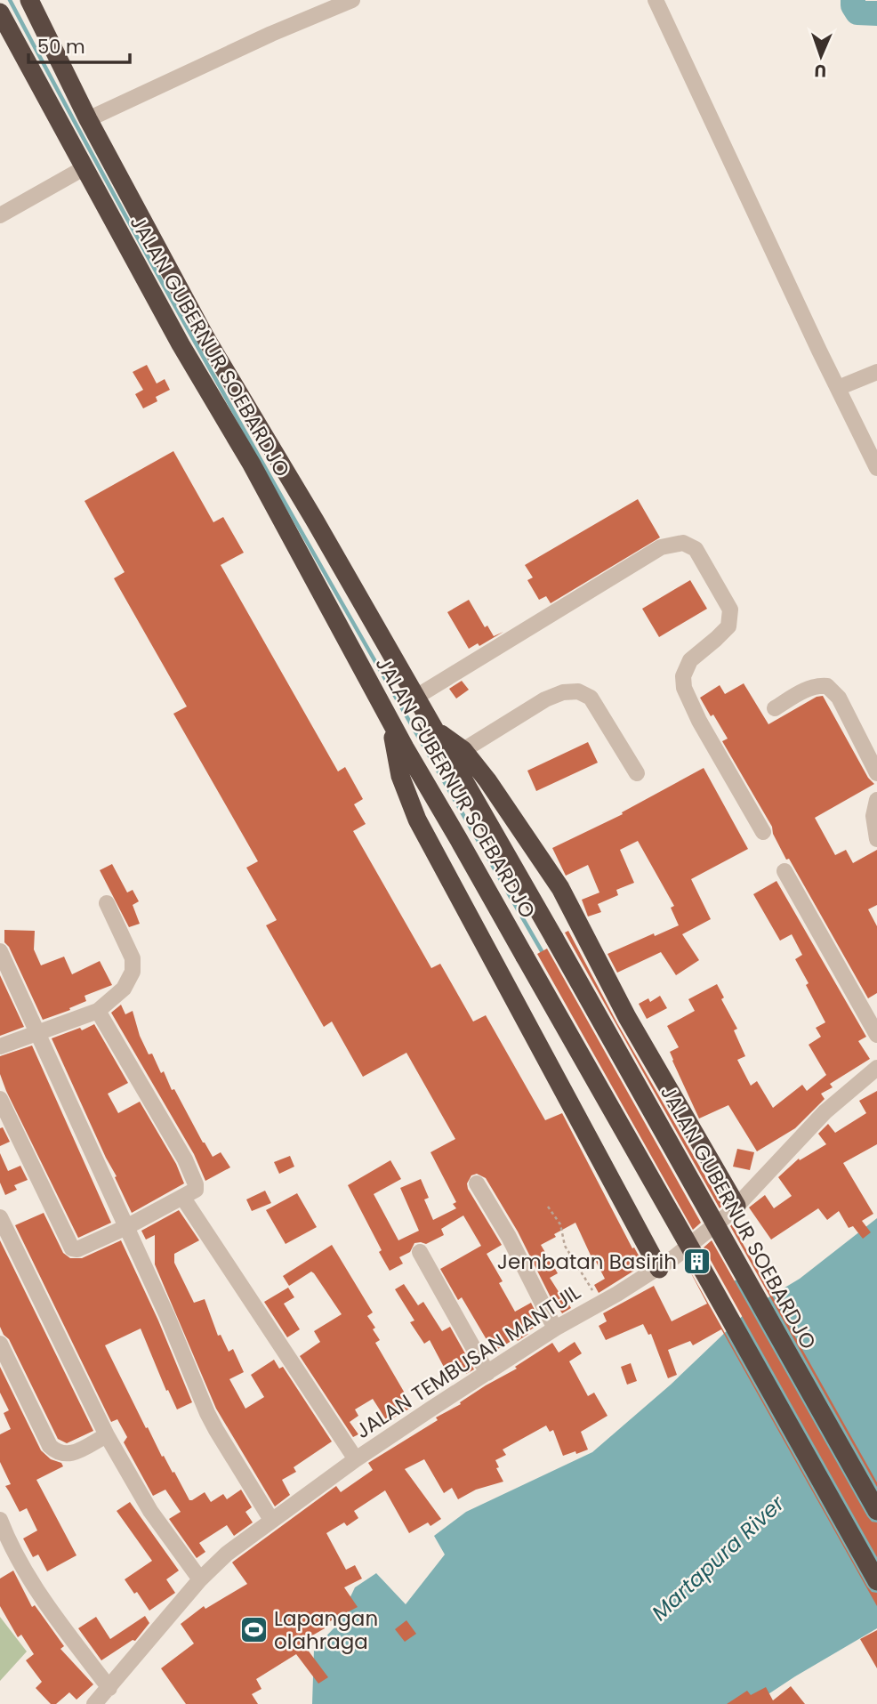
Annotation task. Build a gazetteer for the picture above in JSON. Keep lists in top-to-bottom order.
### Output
{
  "streets": {
    "highway": ["JALAN GUBERNUR SOEBARDJO"],
    "street": ["JALAN TEMBUSAN MANTUIL"]
  },
  "water": ["Martapura River"],
  "places": {
    "building": ["Jembatan Basirih"],
    "sports": ["Lapangan olahraga"]
  },
  "scale_bar": "50 m",
  "north": "bottom"
}
